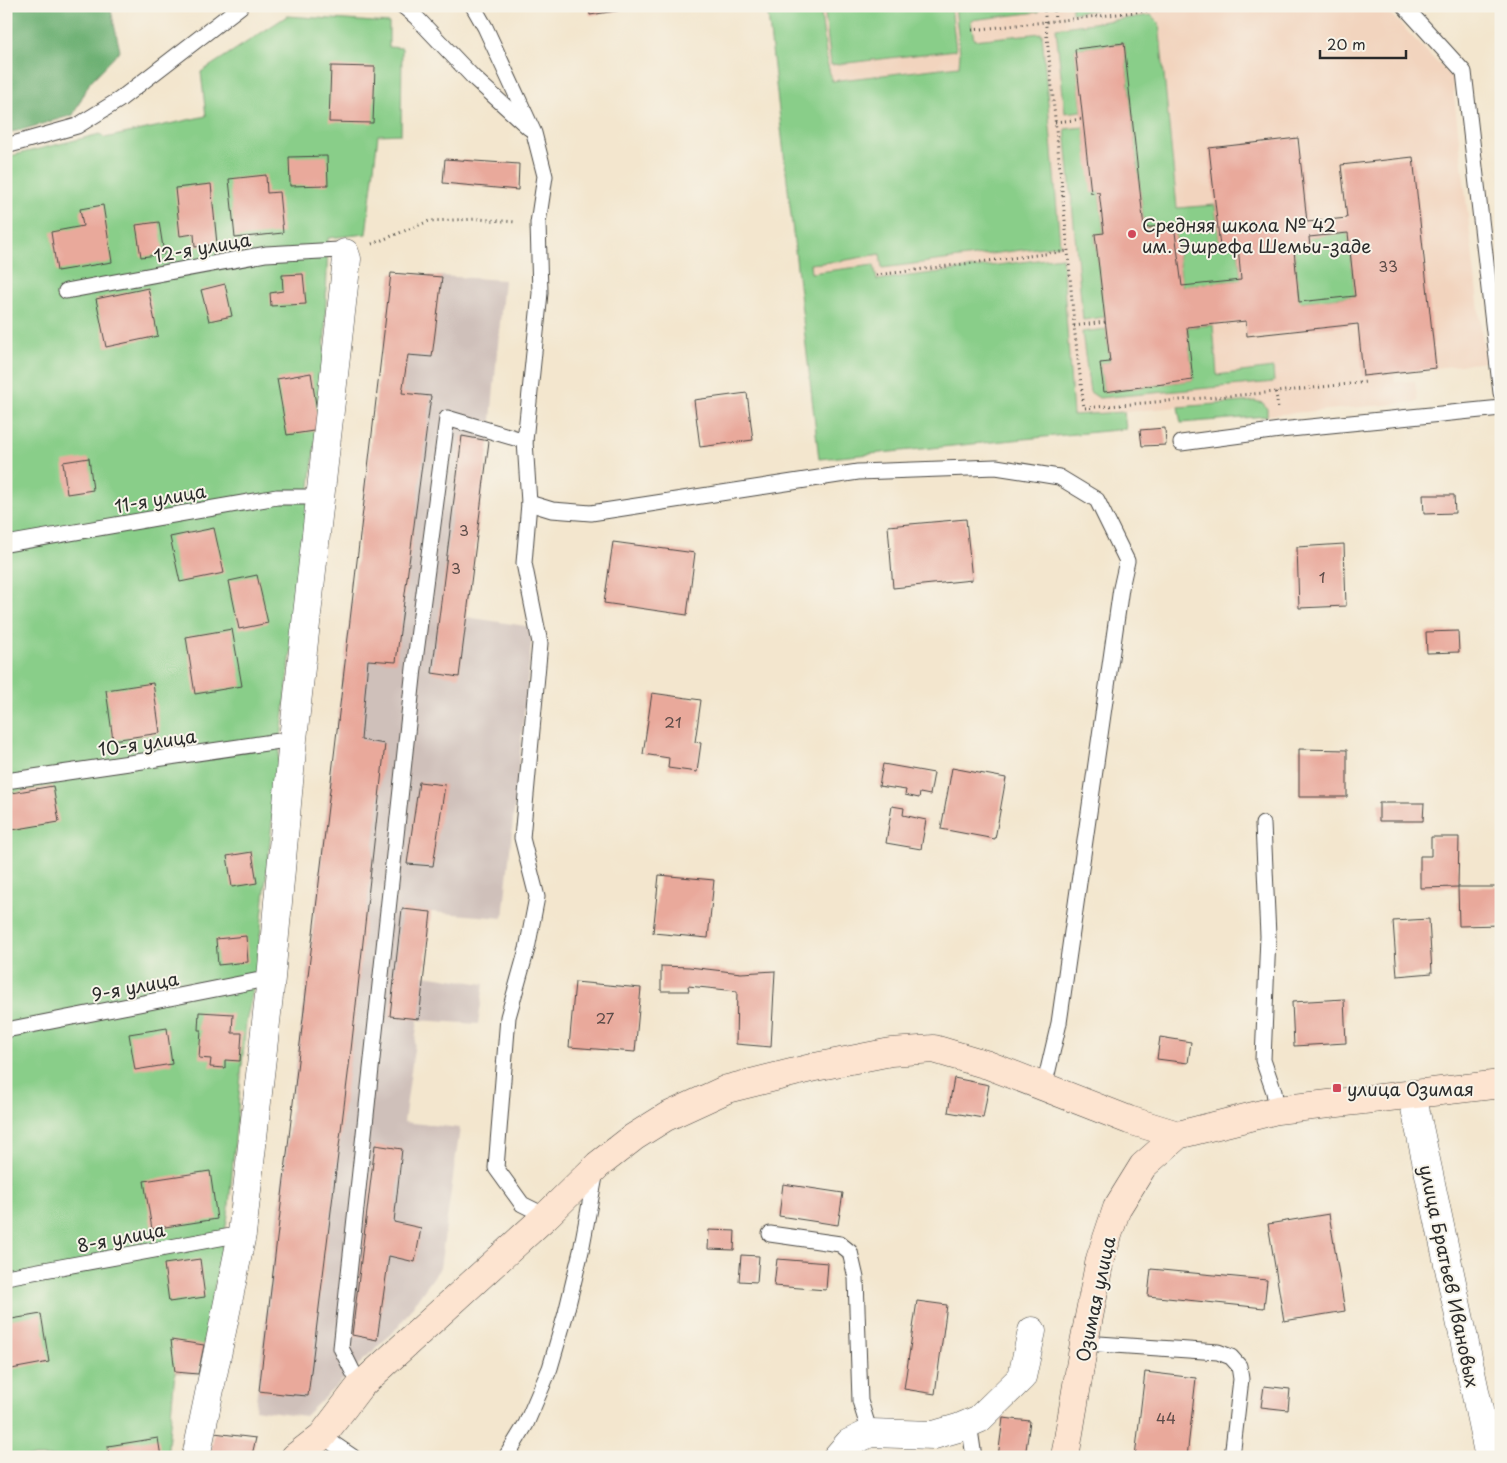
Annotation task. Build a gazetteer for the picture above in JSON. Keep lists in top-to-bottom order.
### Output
{
  "streets": {
    "street": ["улица Братьев Ивановых", "Озимая улица"],
    "lane": [
      "12-я улица",
      "11-я улица",
      "10-я улица",
      "9-я улица",
      "8-я улица"
    ]
  },
  "places": {
    "other": ["Средняя школа № 42 им. Эшрефа Шемьи-заде"],
    "transit": ["улица Озимая"]
  },
  "house_numbers": [
    "33",
    "3",
    "3",
    "1",
    "21",
    "27",
    "44"
  ],
  "scale_bar": "20 m"
}
